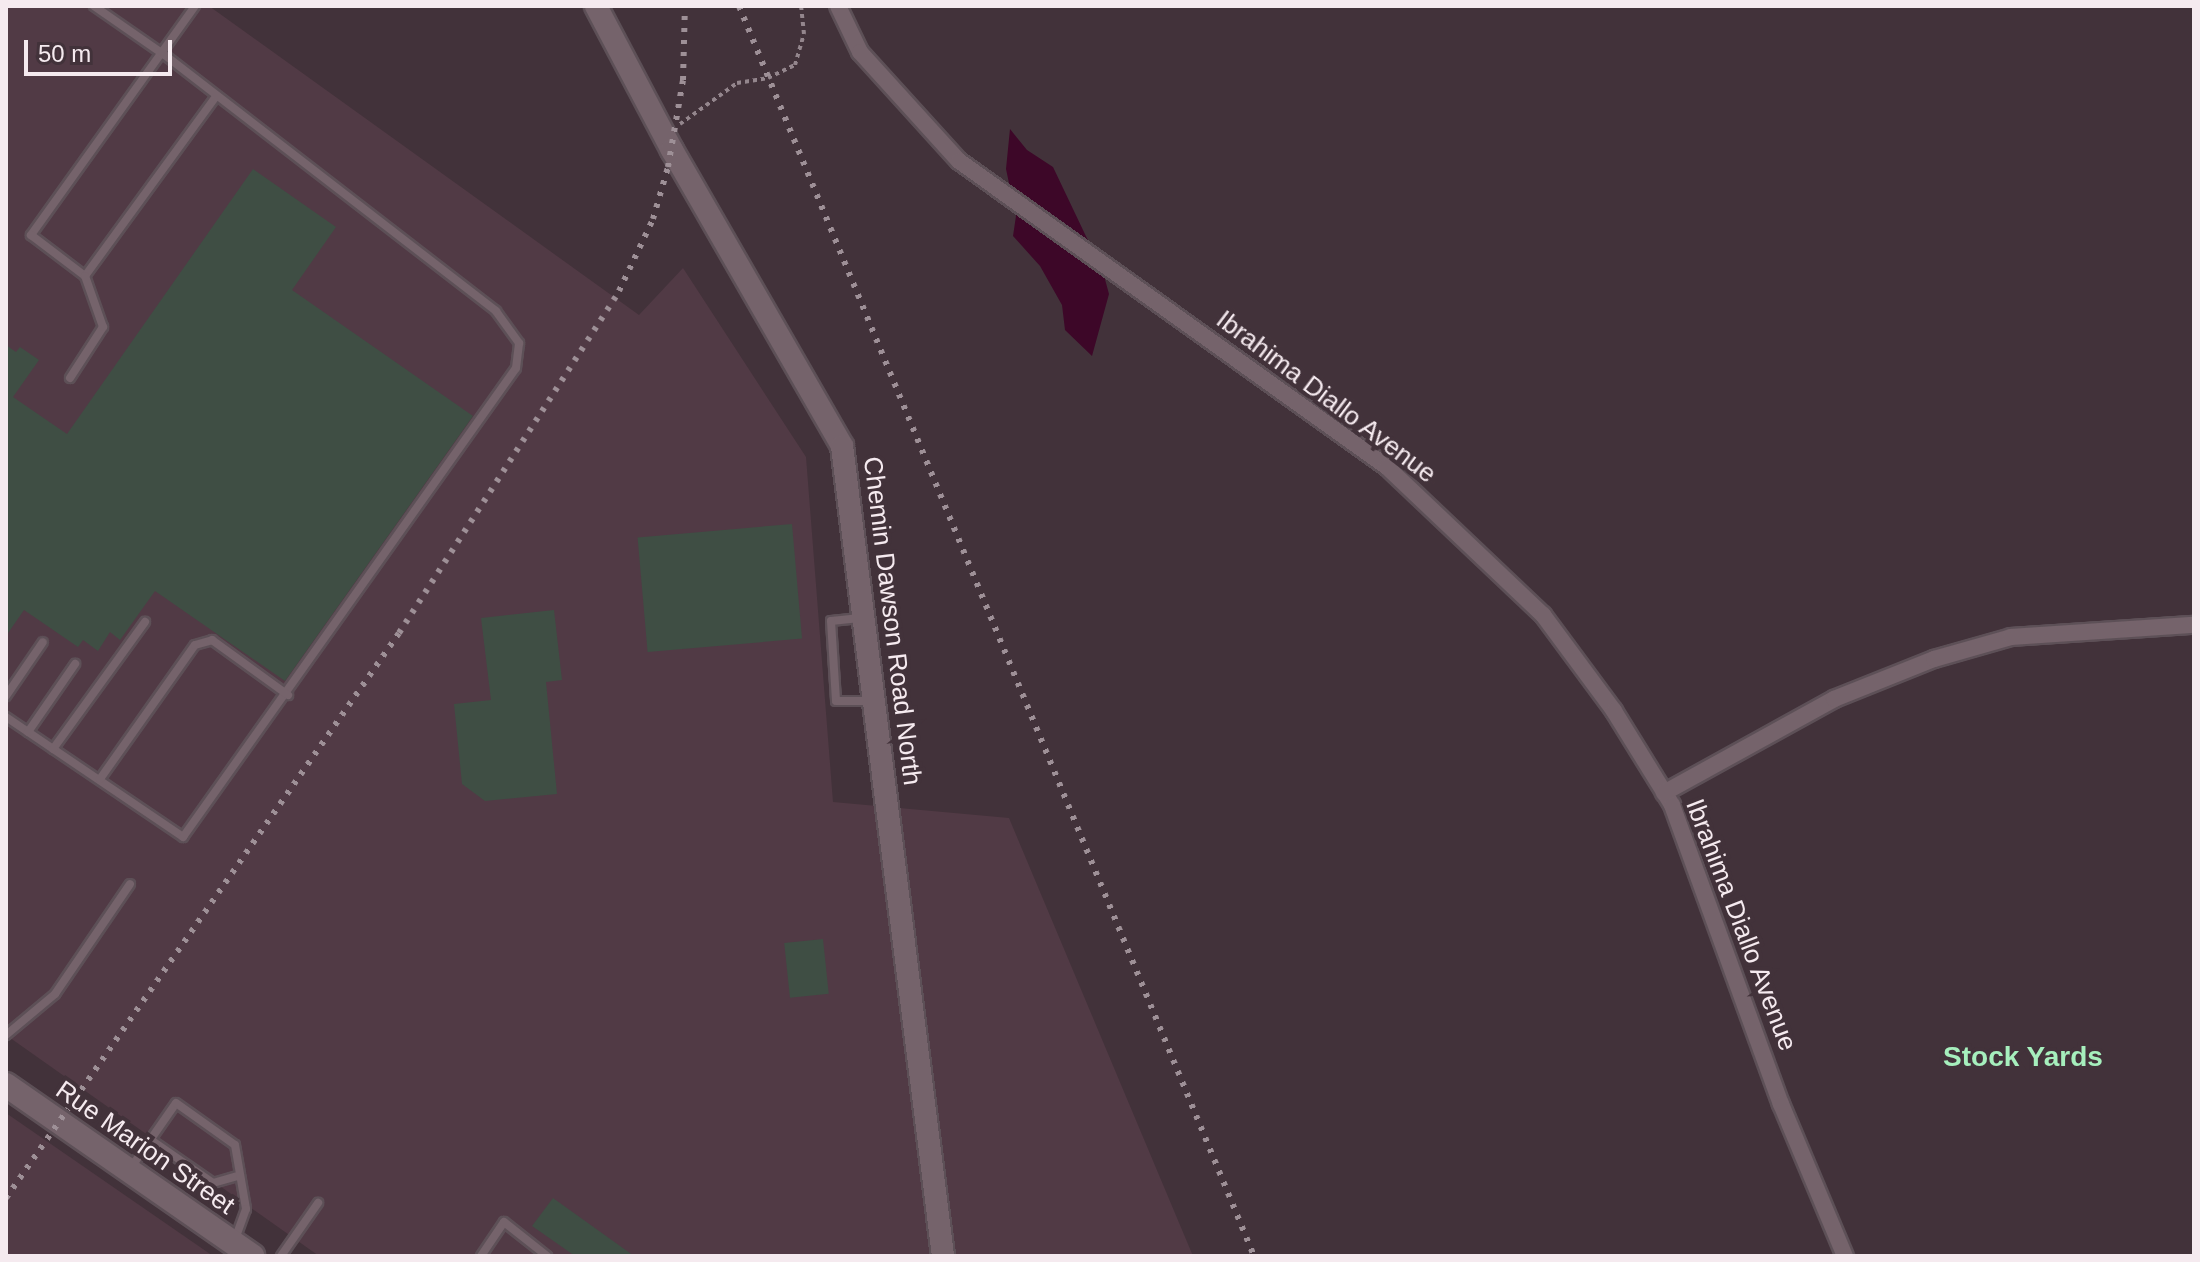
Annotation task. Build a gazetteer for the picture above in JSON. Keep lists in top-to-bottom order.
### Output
{
  "streets": {
    "main road": ["Rue Marion Street"],
    "street": ["Ibrahima Diallo Avenue", "Chemin Dawson Road North"]
  },
  "districts": ["Stock Yards"],
  "scale_bar": "50 m"
}
